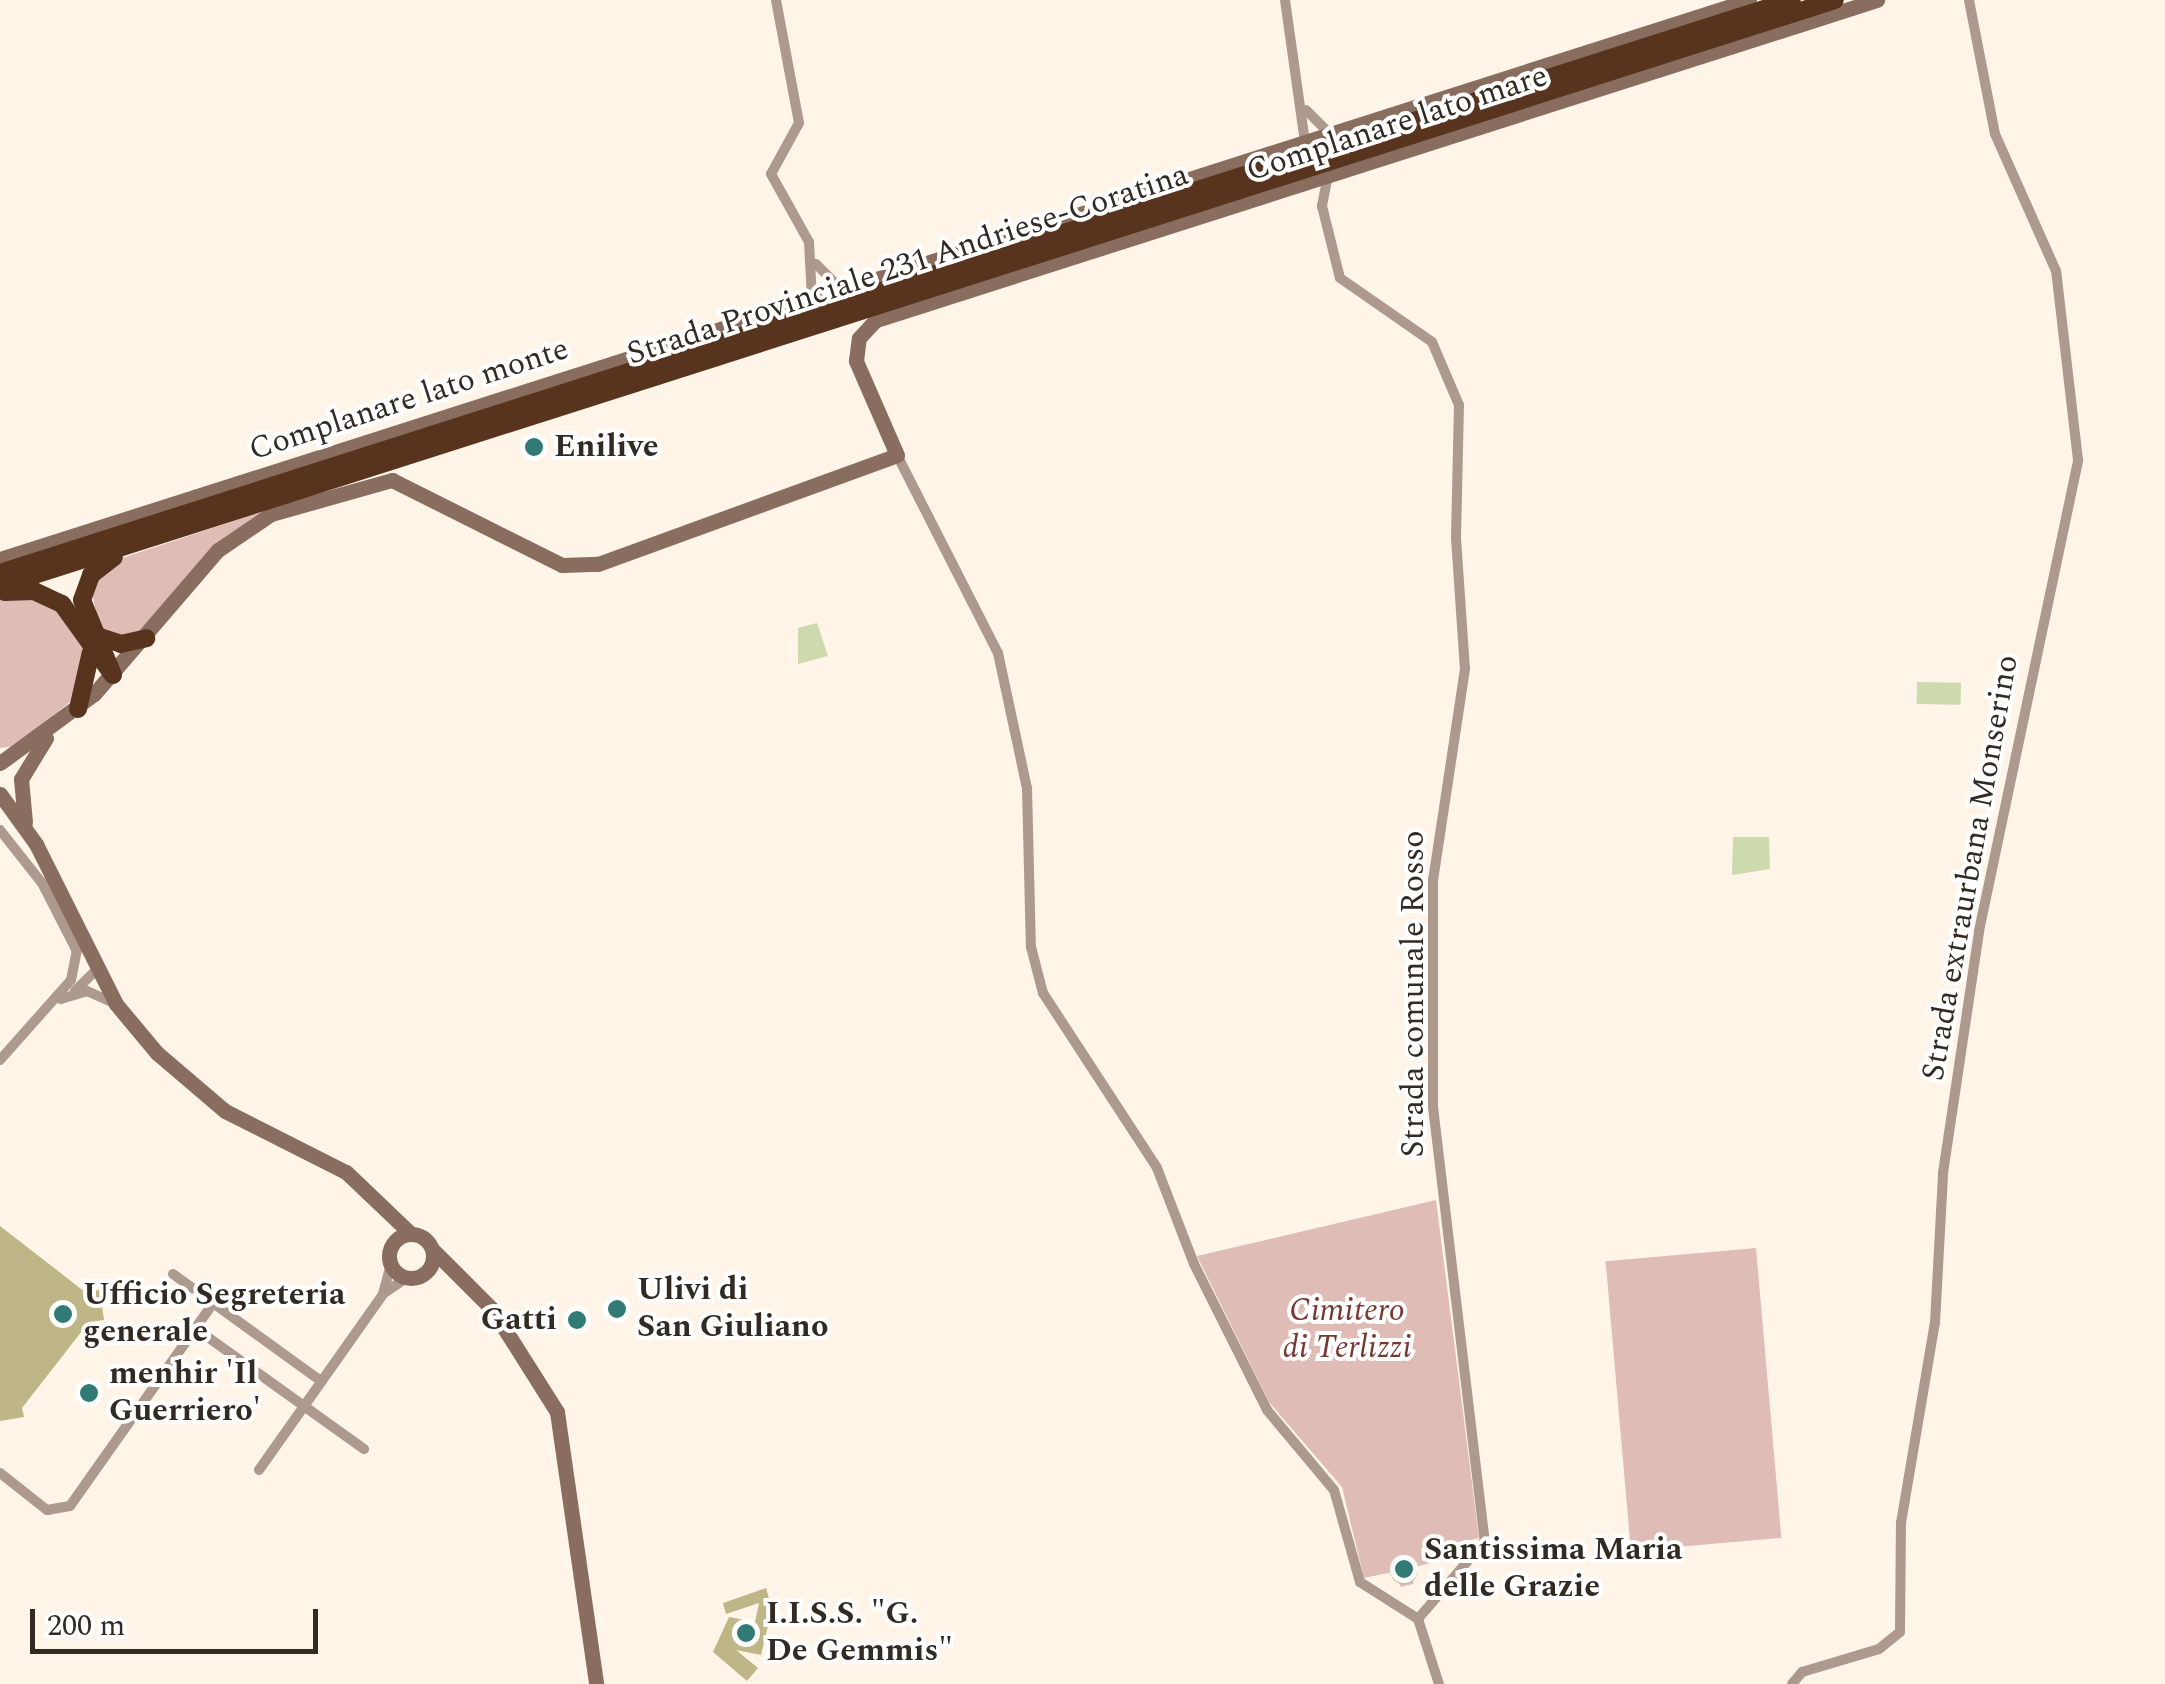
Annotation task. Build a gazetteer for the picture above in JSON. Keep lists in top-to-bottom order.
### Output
{
  "streets": {
    "highway": ["Strada Provinciale 231 Andriese-Coratina"],
    "street": [
      "Complanare lato mare",
      "Complanare lato monte",
      "Strada extraurbana Monserino",
      "Strada comunale Rosso"
    ]
  },
  "crossings": [
    ["Complanare lato mare", "Strada comunale Rosso"]
  ],
  "parks": ["Cimitero di Terlizzi"],
  "places": [
    "Enilive",
    "Ulivi di San Giuliano",
    "Ufficio Segreteria generale",
    "Gatti",
    "menhir 'Il Guerriero'",
    "Santissima Maria delle Grazie",
    "I.I.S.S. \"G. De Gemmis\""
  ],
  "scale_bar": "200 m"
}
